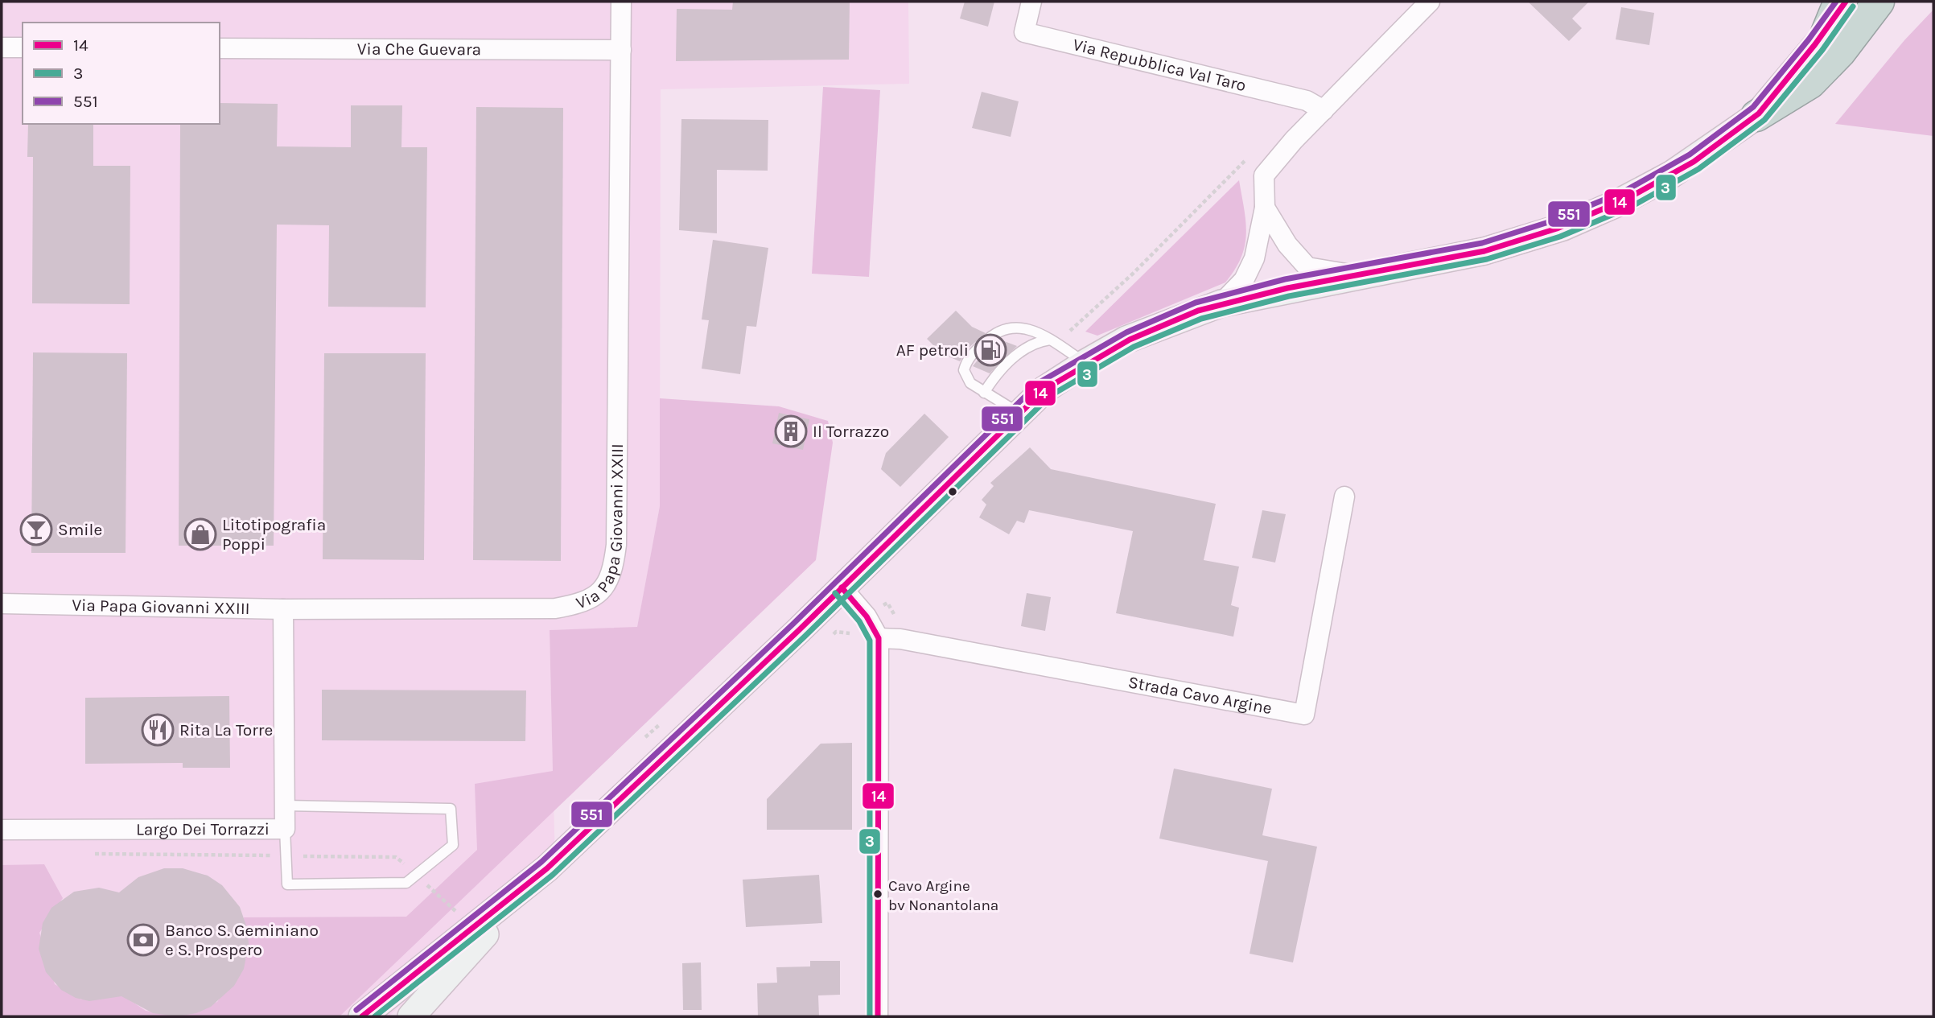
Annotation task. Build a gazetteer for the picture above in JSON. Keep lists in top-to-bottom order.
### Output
{
  "streets": {
    "street": [
      "Via Che Guevara",
      "Via Repubblica Val Taro",
      "Via Papa Giovanni XXIII",
      "Strada Cavo Argine",
      "Largo Dei Torrazzi"
    ]
  },
  "crossings": [
    ["Via Che Guevara", "Via Papa Giovanni XXIII"],
    ["Via Papa Giovanni XXIII", "Largo Dei Torrazzi"]
  ],
  "places": {
    "fuel station": ["AF petroli"],
    "building": ["Il Torrazzo"],
    "bar": ["Smile"],
    "shop": ["Litotipografia Poppi"],
    "restaurant": ["Rita La Torre"],
    "other": ["Cavo Argine bv Nonantolana"],
    "bank": ["Banco S. Geminiano e S. Prospero"]
  },
  "lines": ["transit line 14", "transit line 551", "transit line 3"],
  "legend": ["14", "3", "551"]
}
